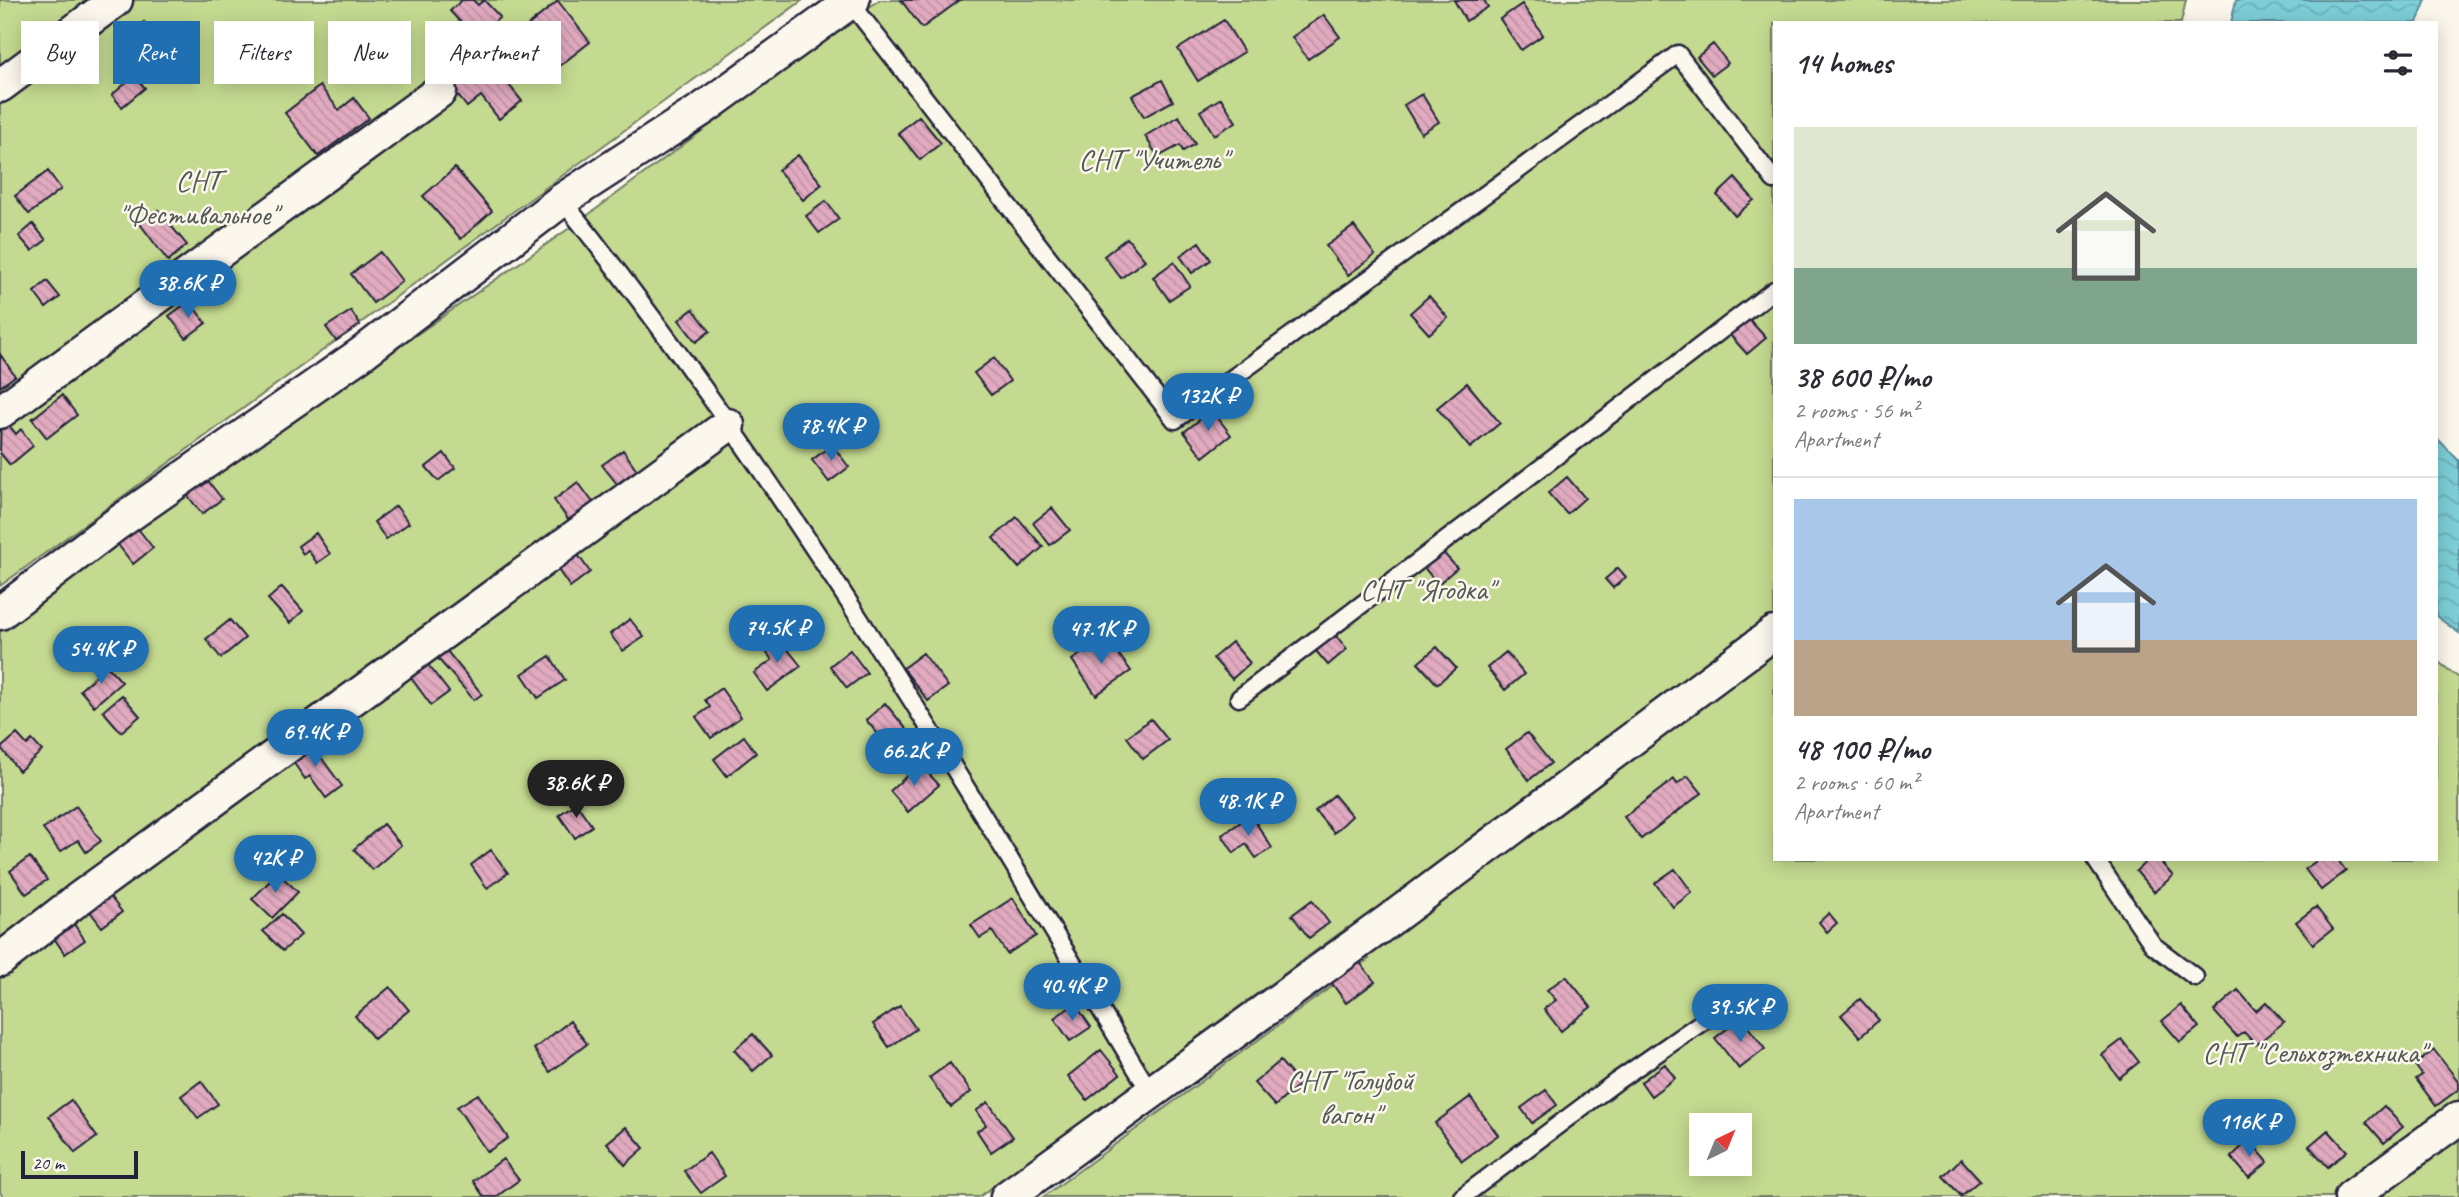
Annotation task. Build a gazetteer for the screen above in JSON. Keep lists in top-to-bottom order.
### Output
{
  "parks": [
    "СНТ \"Учитель\"",
    "СНТ \"Фестивальное\"",
    "СНТ \"Ягодка\"",
    "СНТ \"Сельхозтехника\"",
    "СНТ \"Голубой вагон\""
  ],
  "scale_bar": "20 m",
  "north": "top right",
  "page": {
    "chip": [
      "Buy",
      "Rent",
      "Filters",
      "New",
      "Apartment"
    ],
    "heading": "14 homes",
    "list": [
      {
        "name": "38 600 ₽/mo",
        "note": "2 rooms · 56 m² · Apartment"
      },
      {
        "name": "48 100 ₽/mo",
        "note": "2 rooms · 60 m² · Apartment"
      }
    ],
    "price": [
      "38.6K ₽",
      "132K ₽",
      "78.4K ₽",
      "74.5K ₽",
      "47.1K ₽",
      "54.4K ₽",
      "69.4K ₽",
      "66.2K ₽",
      "38.6K ₽",
      "48.1K ₽",
      "42K ₽",
      "40.4K ₽",
      "39.5K ₽",
      "116K ₽"
    ],
    "scale": "20 m"
  }
}
